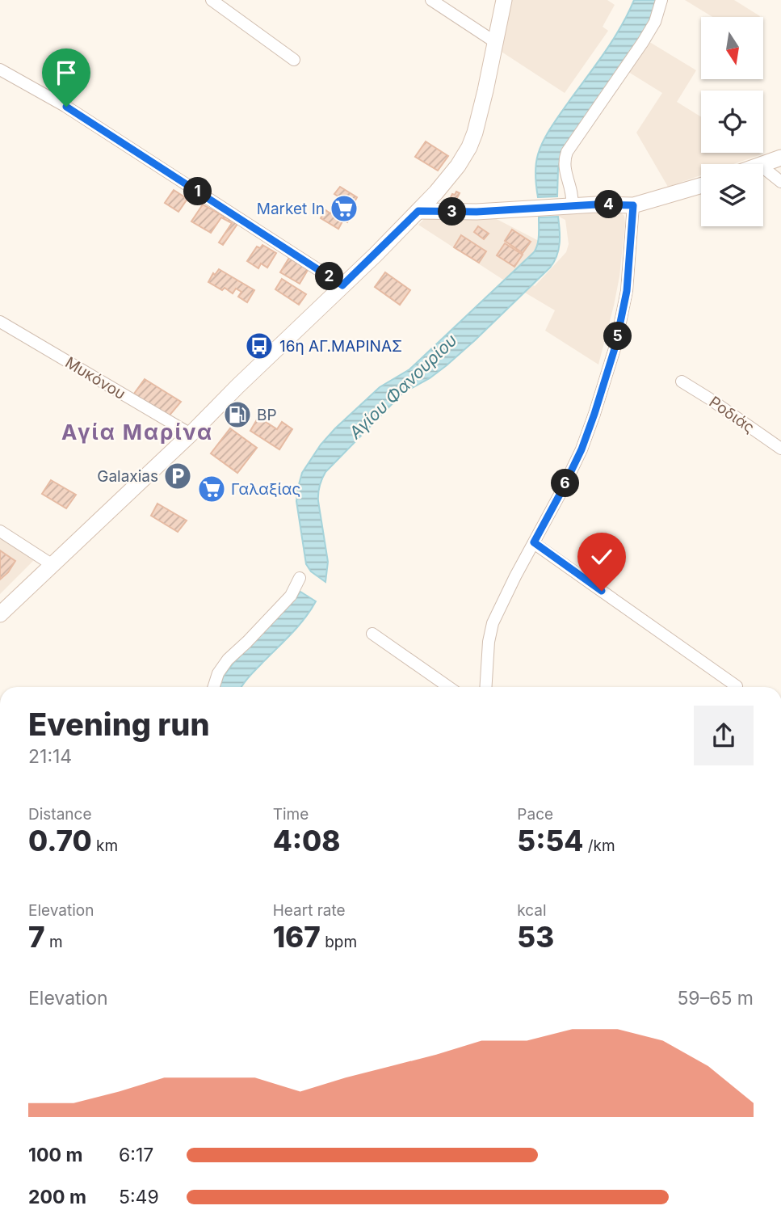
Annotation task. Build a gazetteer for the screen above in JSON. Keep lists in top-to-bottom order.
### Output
{
  "streets": {
    "street": ["Μυκόνου", "Ροδιάς"]
  },
  "districts": ["Αγία Μαρίνα"],
  "water": ["Αγίου Φανουρίου"],
  "places": {
    "supermarket": ["Market In", "Γαλαξίας"],
    "bus stop": ["16η ΑΓ.ΜΑΡΙΝΑΣ"],
    "fuel station": ["BP"],
    "parking": ["Galaxias"]
  },
  "north": "bottom",
  "page": {
    "pins": [
      "1",
      "4",
      "3",
      "2",
      "5",
      "6"
    ],
    "heading": ["Evening run", "21:14"],
    "stats": [
      ["Distance", "0.70 km"],
      ["Time", "4:08"],
      ["Pace", "5:54 /km"],
      ["Elevation", "7 m"],
      ["Heart rate", "167 bpm"],
      ["kcal", "53"]
    ],
    "chart": ["Elevation", "59–65 m"],
    "list": [
      {
        "name": "100 m",
        "note": "6:17"
      },
      {
        "name": "200 m",
        "note": "5:49"
      }
    ]
  }
}
